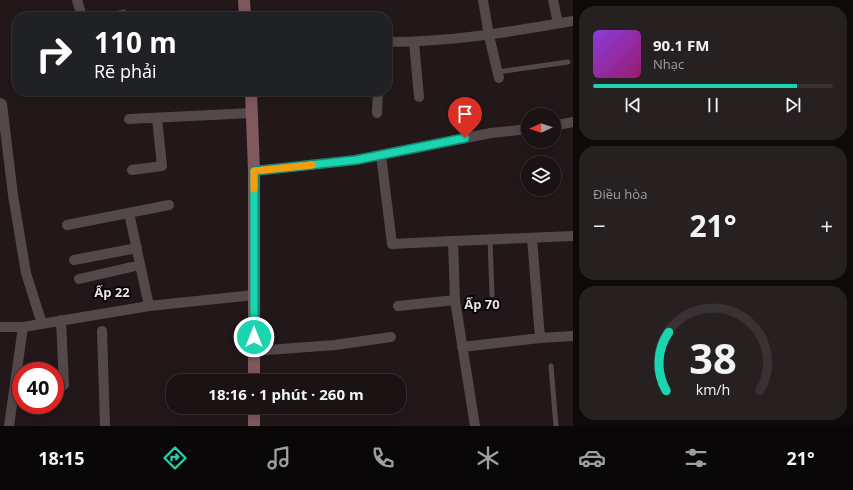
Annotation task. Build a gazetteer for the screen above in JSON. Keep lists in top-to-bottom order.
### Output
{
  "districts": ["Ấp 22", "Ấp 70"],
  "north": "left",
  "page": {
    "turn": ["110 m", "Rẽ phải"],
    "song": ["90.1 FM", "Nhạc"],
    "tile": "Điều hòa",
    "heat": ["−", "21°", "+"],
    "limit": "40",
    "trip": "18:16 · 1 phút · 260 m",
    "tabs": ["18:15", "21°"],
    "gauge": ["38", "km/h"]
  }
}
